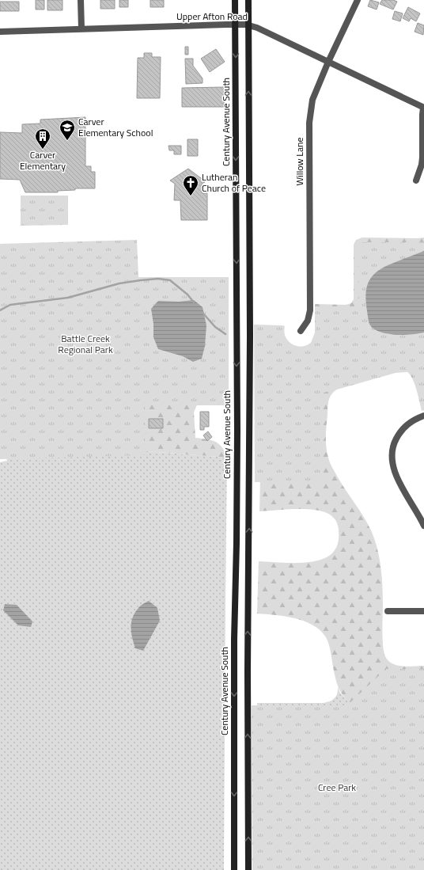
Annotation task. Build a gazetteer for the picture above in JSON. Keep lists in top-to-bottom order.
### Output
{
  "streets": {
    "main road": ["Century Avenue South"],
    "street": ["Upper Afton Road", "Willow Lane"]
  },
  "crossings": [
    ["Upper Afton Road", "Century Avenue South"],
    ["Upper Afton Road", "Willow Lane"]
  ],
  "parks": ["Battle Creek Regional Park", "Cree Park"],
  "places": {
    "school or university": ["Carver Elementary School"],
    "building": ["Carver Elementary"],
    "church": ["Lutheran Church of Peace"]
  }
}
